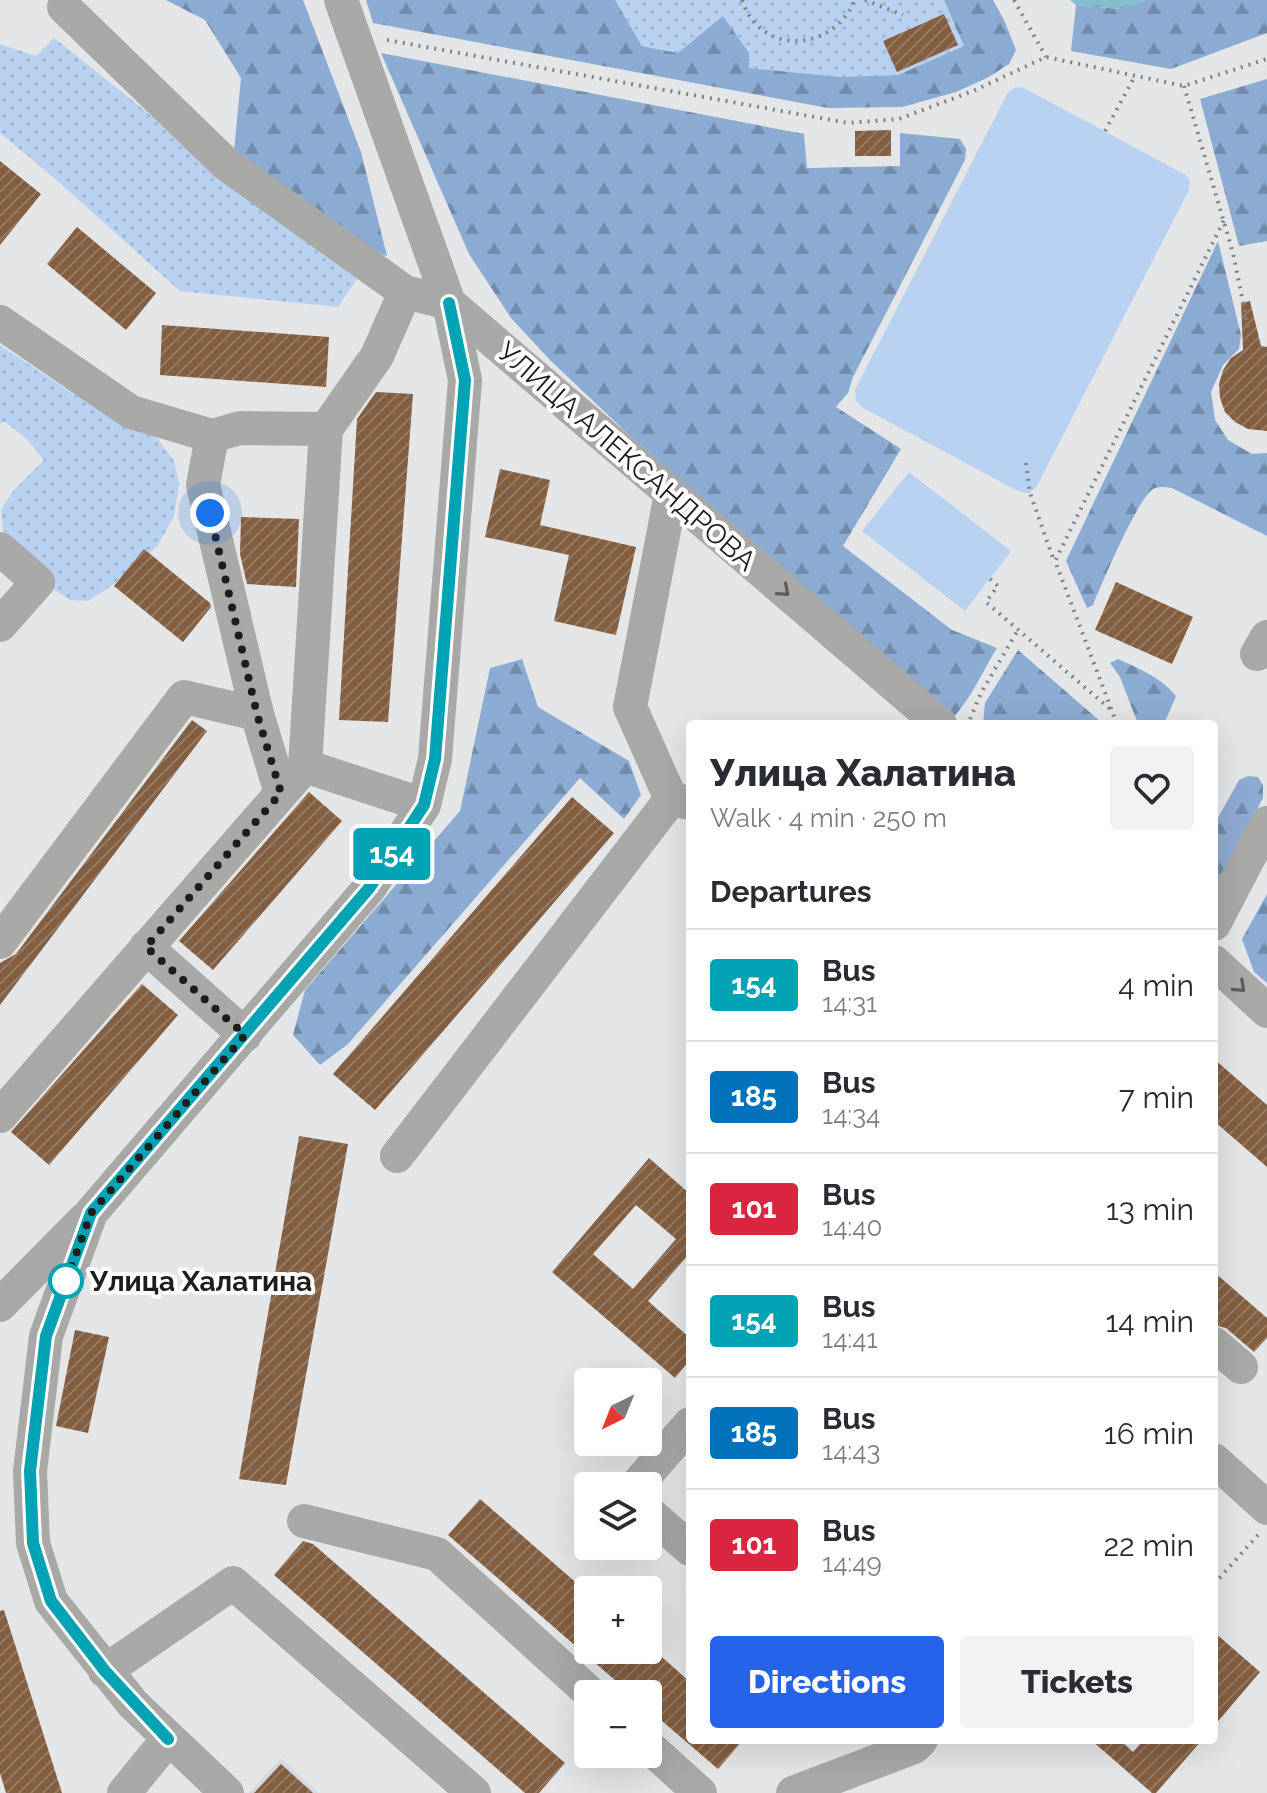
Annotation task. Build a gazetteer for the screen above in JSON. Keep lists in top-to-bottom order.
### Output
{
  "streets": {
    "street": ["УЛИЦА АЛЕКСАНДРОВА"]
  },
  "one_way": ["УЛИЦА АЛЕКСАНДРОВА"],
  "places": ["Улица Халатина"],
  "lines": ["bus line 154"],
  "north": "bottom left",
  "page": {
    "on_map": "154",
    "heading": [
      ["Улица Халатина", "Walk · 4 min · 250 m"],
      "Departures"
    ],
    "list": [
      {
        "mark": "154",
        "name": "Bus",
        "note": "14:31",
        "value": "4 min"
      },
      {
        "mark": "185",
        "name": "Bus",
        "note": "14:34",
        "value": "7 min"
      },
      {
        "mark": "101",
        "name": "Bus",
        "note": "14:40",
        "value": "13 min"
      },
      {
        "mark": "154",
        "name": "Bus",
        "note": "14:41",
        "value": "14 min"
      },
      {
        "mark": "185",
        "name": "Bus",
        "note": "14:43",
        "value": "16 min"
      },
      {
        "mark": "101",
        "name": "Bus",
        "note": "14:49",
        "value": "22 min"
      }
    ],
    "map_buttons": ["+", "−"],
    "buttons": ["Directions", "Tickets"]
  }
}
